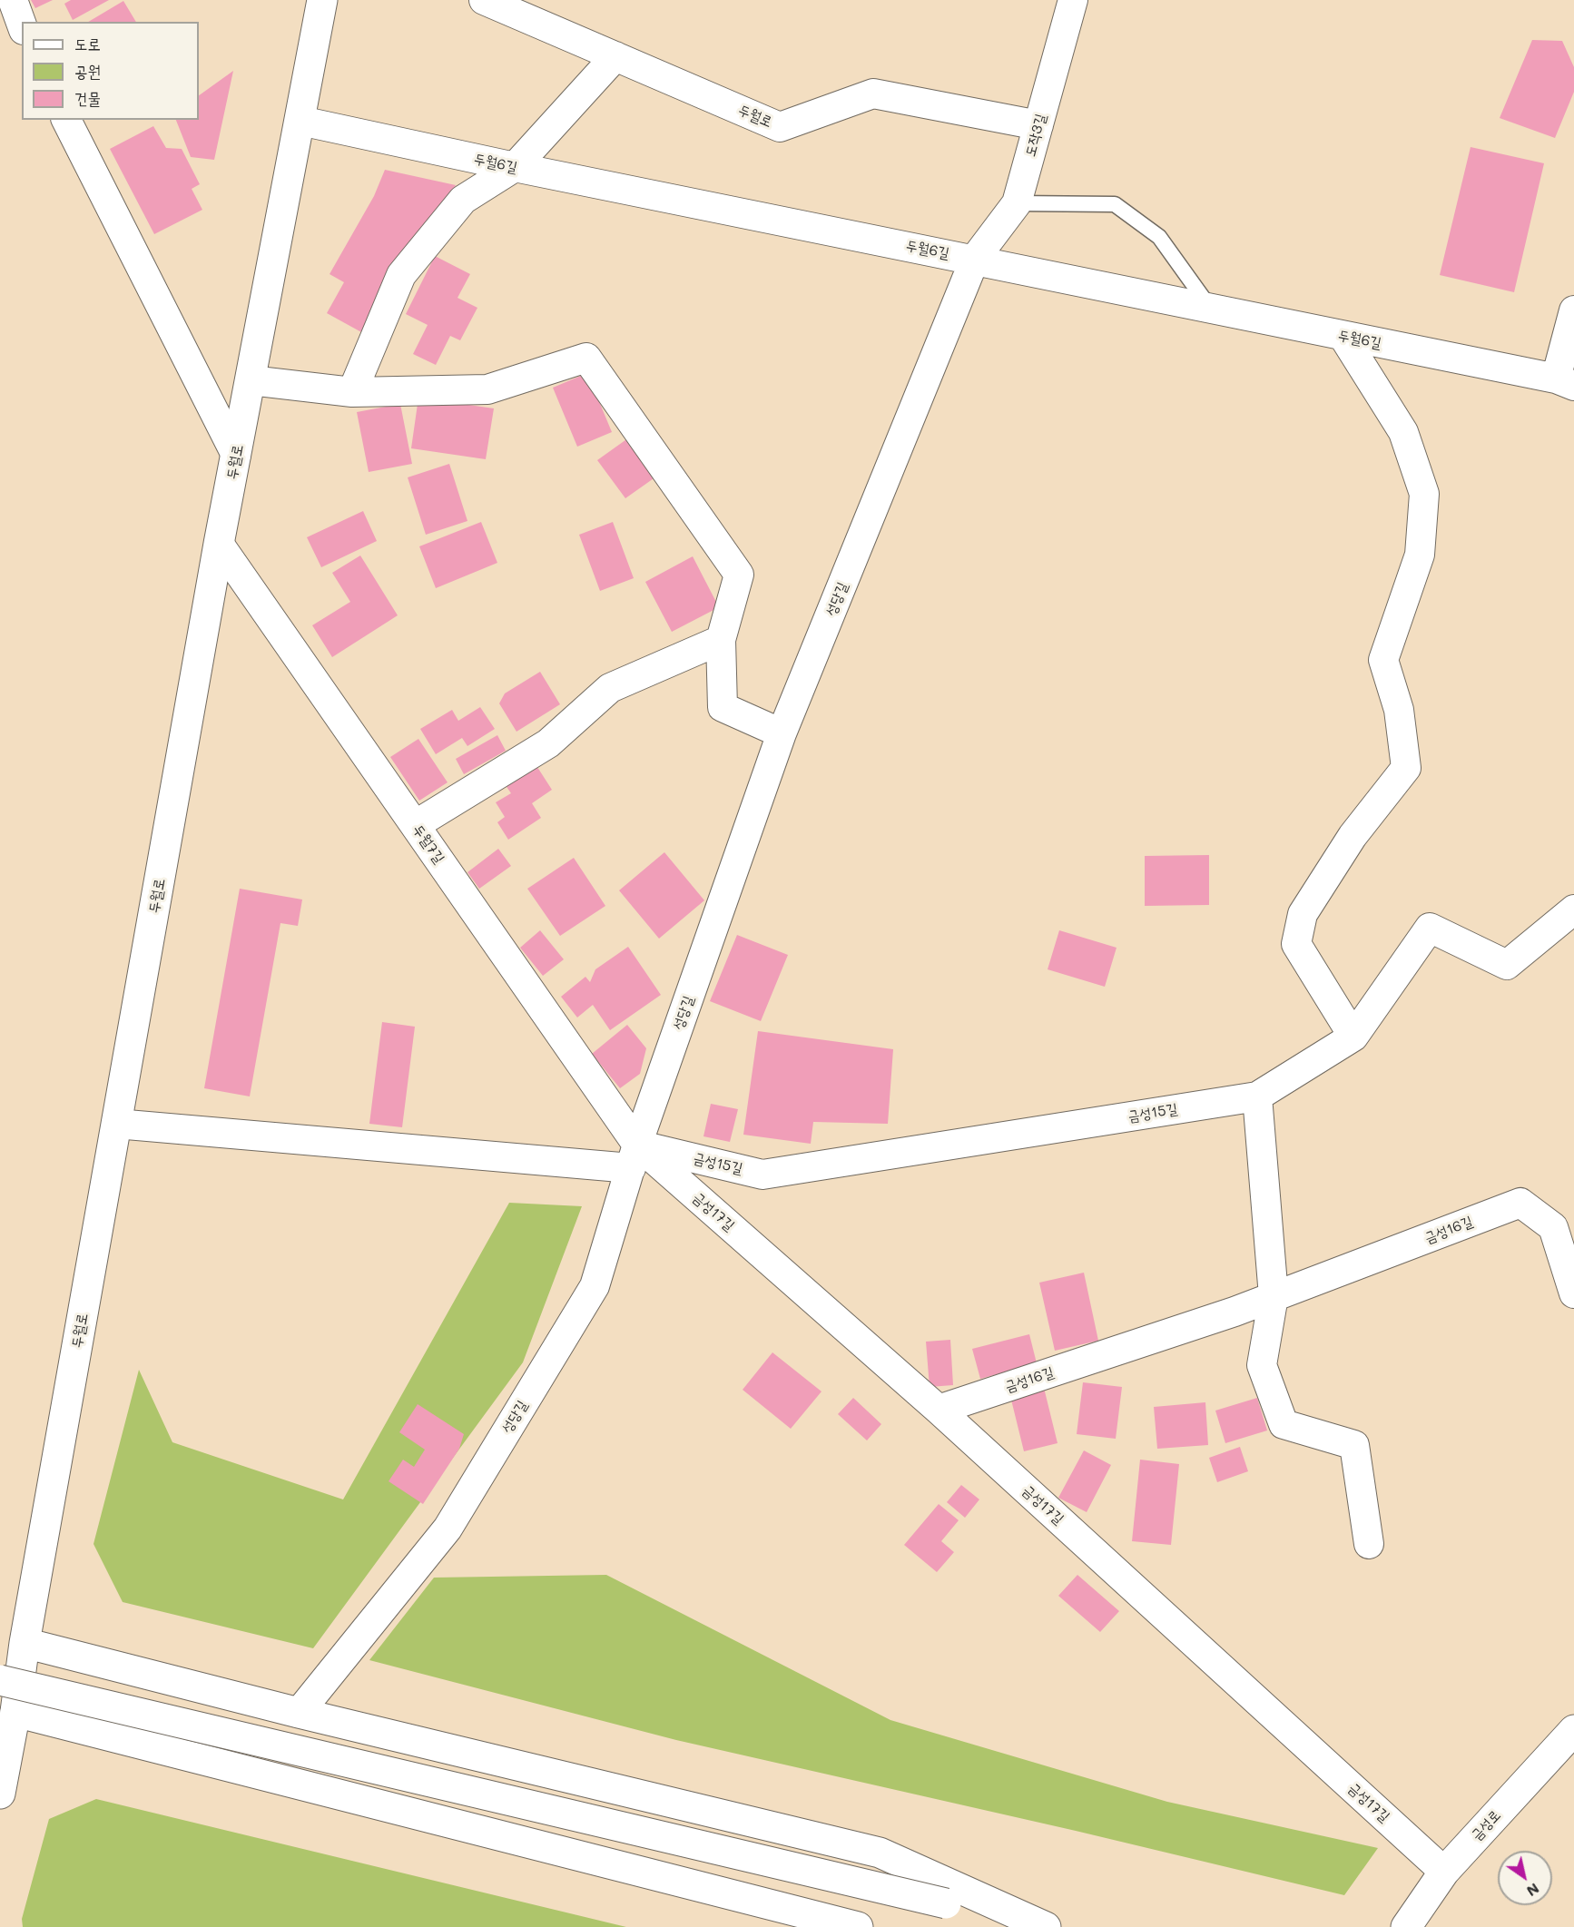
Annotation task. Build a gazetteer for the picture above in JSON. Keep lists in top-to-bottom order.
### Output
{
  "streets": {
    "main road": ["두월로", "금성로"],
    "street": [
      "도작3길",
      "두월6길",
      "성당길",
      "두월7길",
      "금성15길",
      "금성17길",
      "금성16길"
    ]
  },
  "crossings": [
    ["두월로", "도작3길"],
    ["두월로", "두월6길"],
    ["두월로", "두월7길"],
    ["두월로", "금성15길"],
    ["도작3길", "두월6길"],
    ["도작3길", "성당길"],
    ["두월6길", "성당길"],
    ["성당길", "두월7길"],
    ["성당길", "금성15길"],
    ["성당길", "금성17길"],
    ["두월7길", "금성15길"],
    ["두월7길", "금성17길"],
    ["금성15길", "금성17길"],
    ["금성17길", "금성16길"],
    ["금성17길", "금성로"]
  ],
  "legend": ["도로", "공원", "건물"],
  "north": "bottom right"
}
